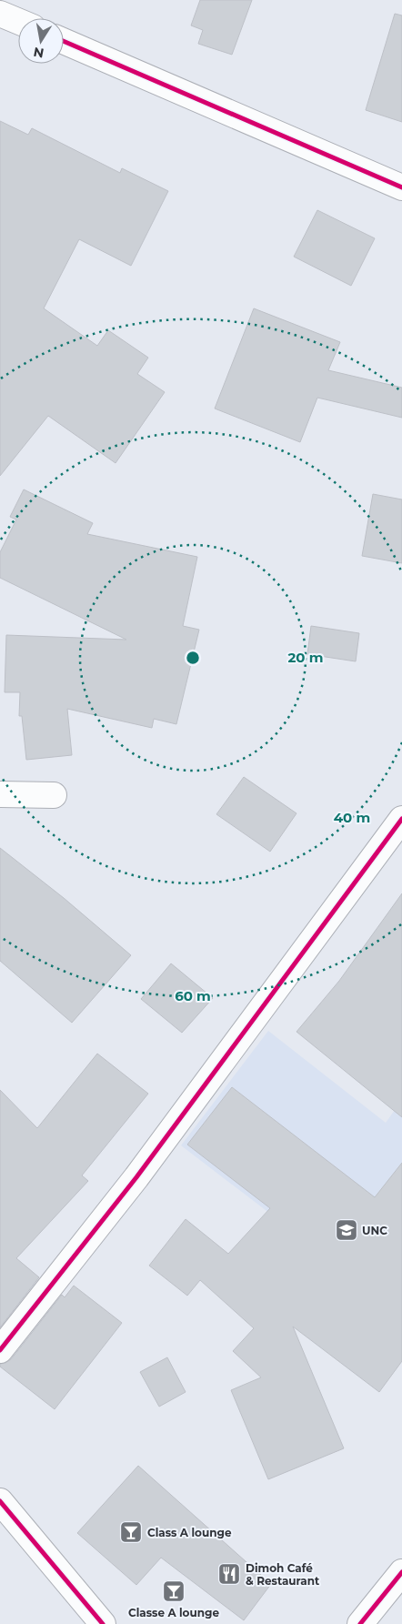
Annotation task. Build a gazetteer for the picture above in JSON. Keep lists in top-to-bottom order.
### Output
{
  "places": {
    "school or university": ["UNC"],
    "bar": ["Class A lounge", "Classe A lounge"],
    "restaurant": ["Dimoh Café & Restaurant"]
  },
  "north": "bottom",
  "rings": ["20 m", "40 m", "60 m"]
}
